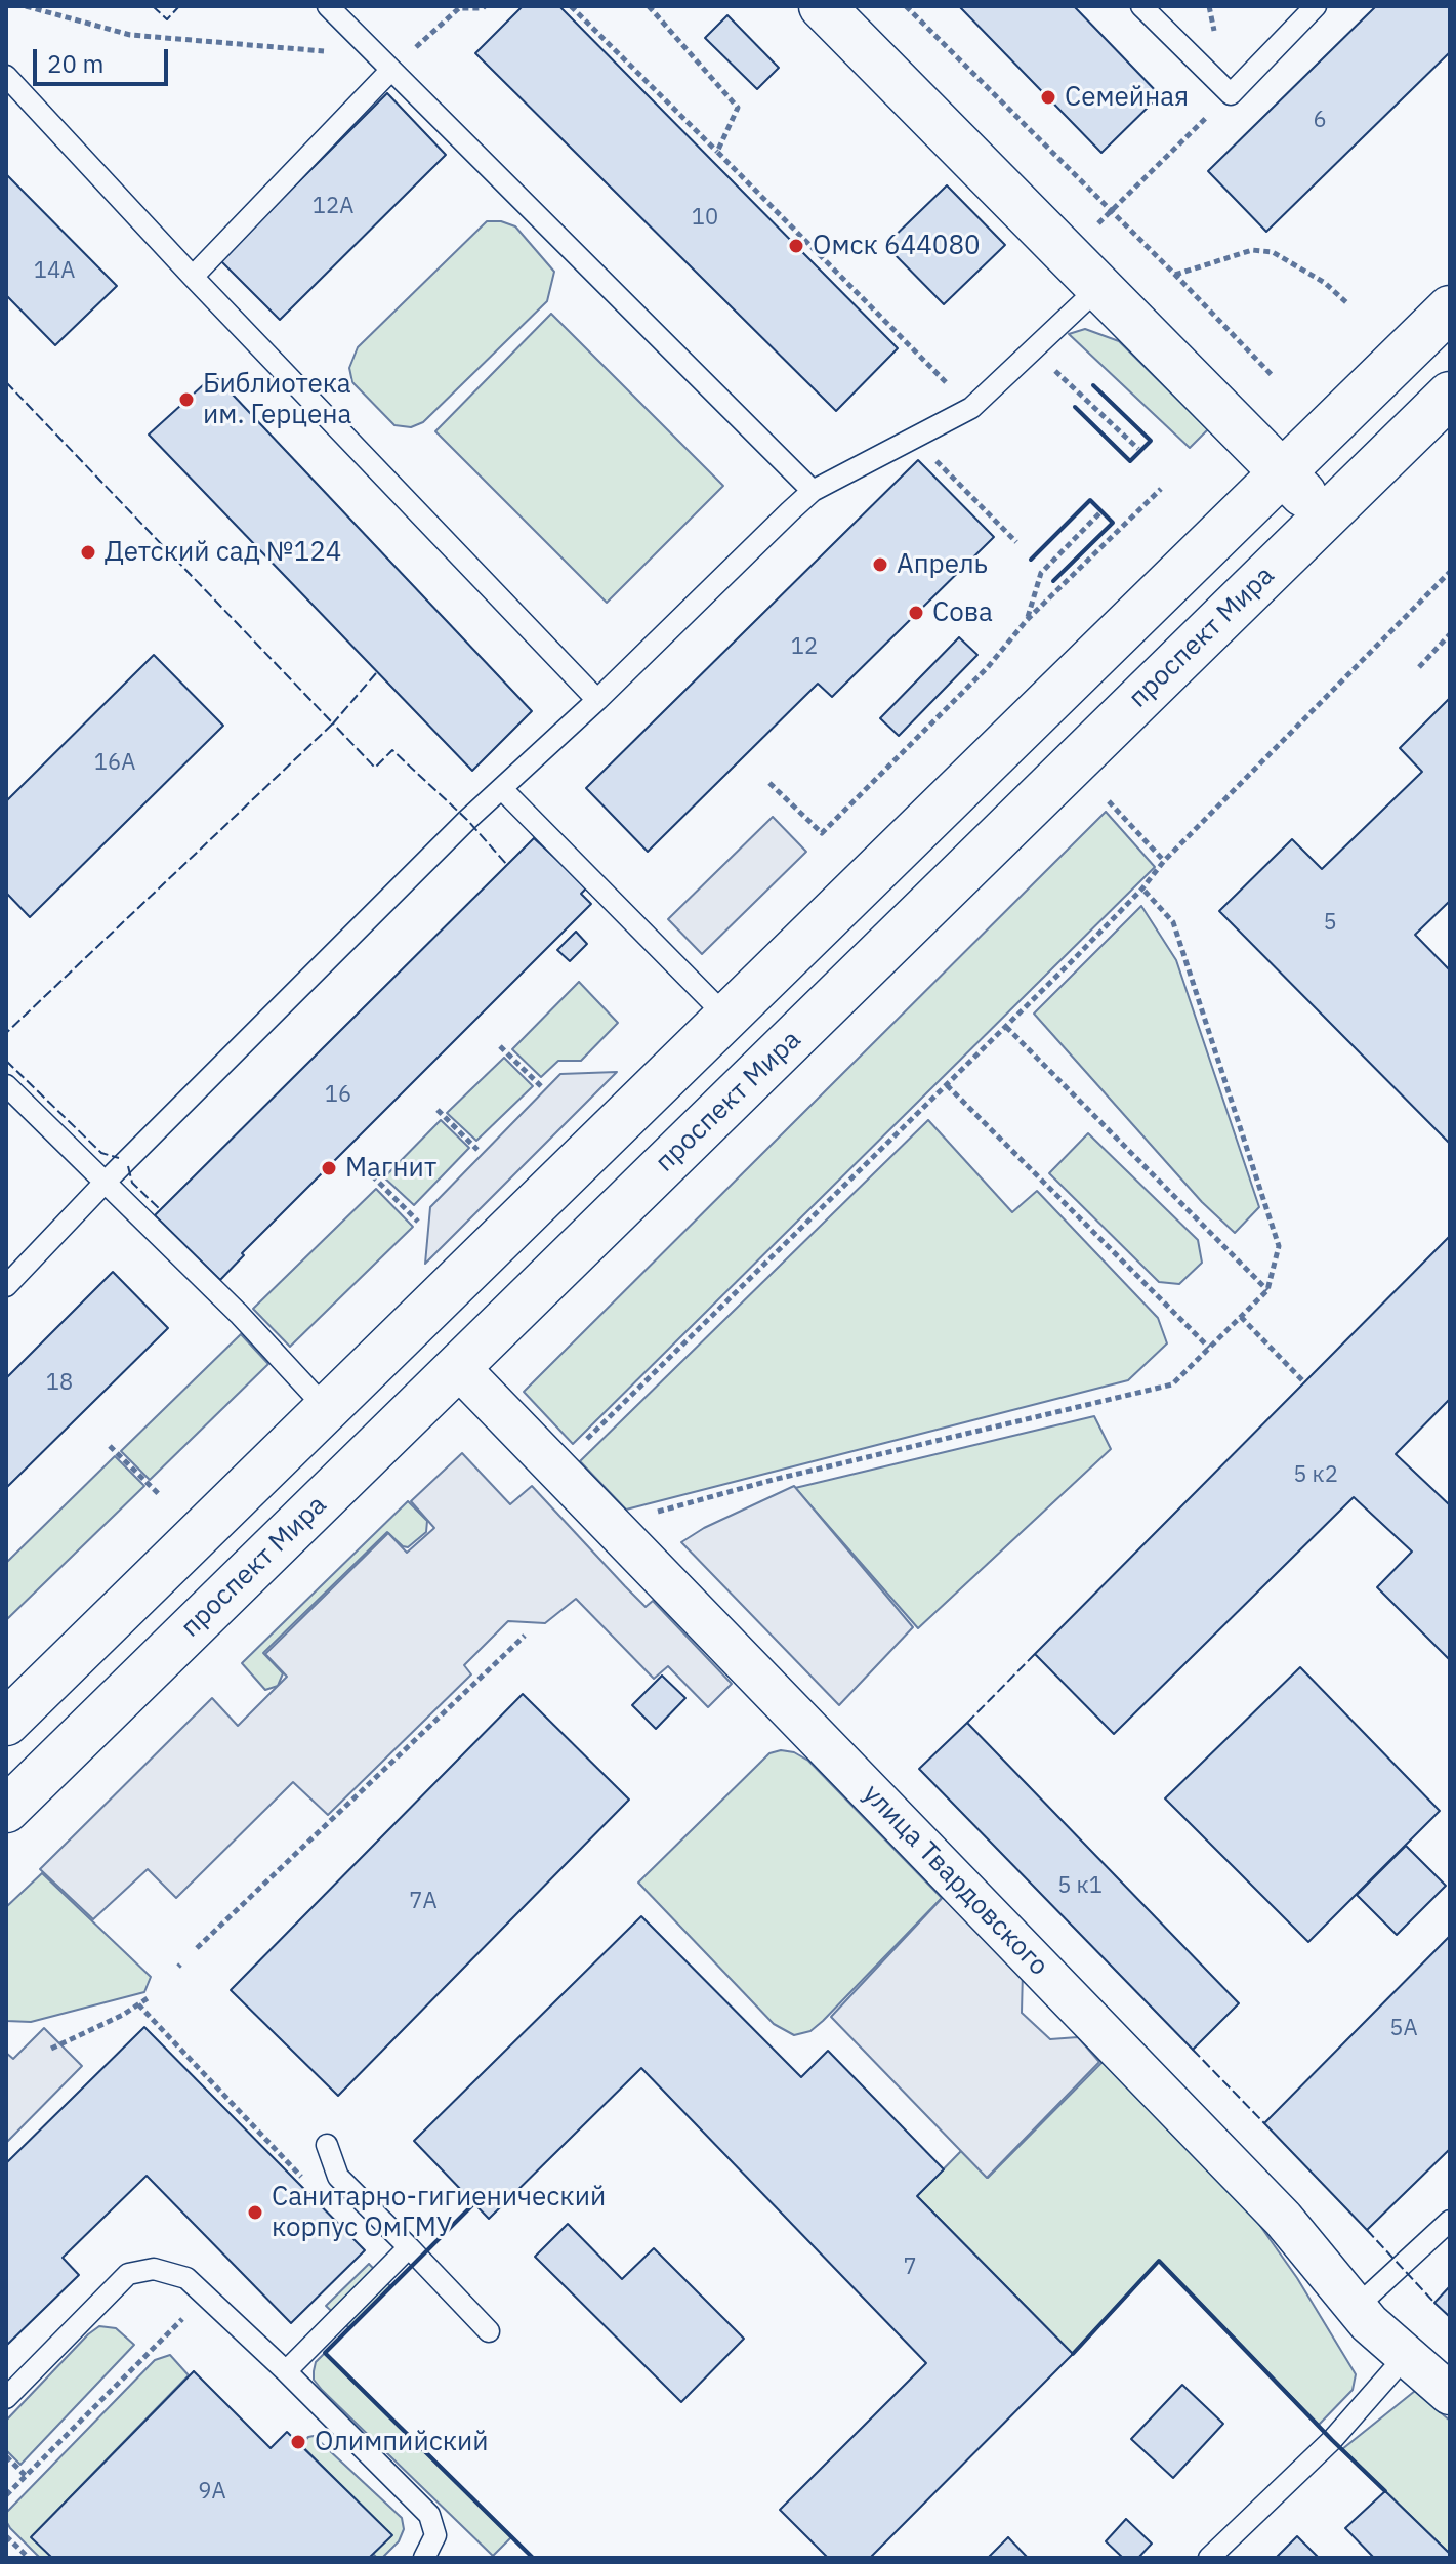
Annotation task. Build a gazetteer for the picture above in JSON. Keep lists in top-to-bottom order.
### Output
{
  "streets": {
    "main road": ["проспект Мира"],
    "street": ["улица Твардовского"]
  },
  "crossings": [
    ["проспект Мира", "улица Твардовского"]
  ],
  "places": [
    "Семейная",
    "Омск 644080",
    "Библиотека им. Герцена",
    "Детский сад №124",
    "Апрель",
    "Сова",
    "Магнит",
    "Санитарно-гигиенический корпус ОмГМУ",
    "Олимпийский"
  ],
  "house_numbers": [
    "6",
    "12А",
    "10",
    "14А",
    "12",
    "16А",
    "5",
    "16",
    "18",
    "5 к2",
    "5 к1",
    "7А",
    "5А",
    "7",
    "9А"
  ],
  "scale_bar": "20 m"
}
